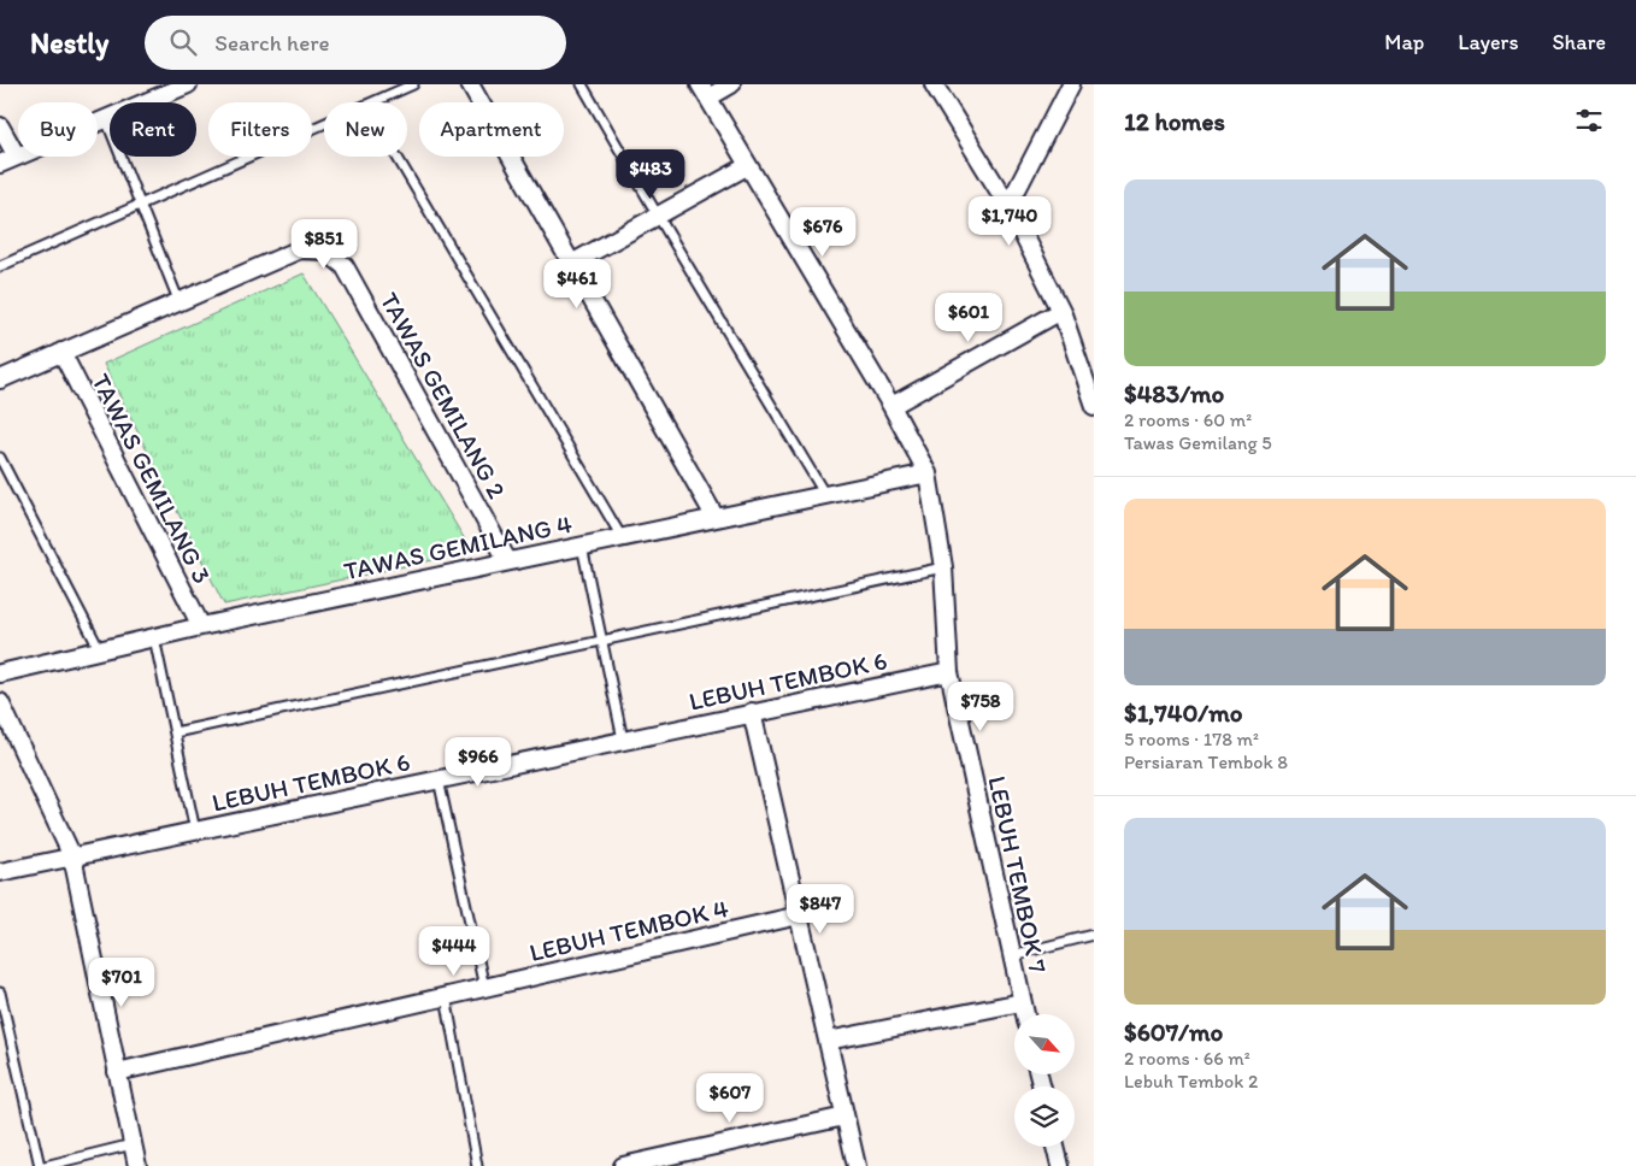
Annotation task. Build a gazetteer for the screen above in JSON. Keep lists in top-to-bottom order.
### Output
{
  "streets": {
    "street": [
      "TAWAS GEMILANG 2",
      "TAWAS GEMILANG 3",
      "TAWAS GEMILANG 4",
      "LEBUH TEMBOK 6",
      "LEBUH TEMBOK 7",
      "LEBUH TEMBOK 4"
    ]
  },
  "crossings": [
    ["TAWAS GEMILANG 2", "TAWAS GEMILANG 3"],
    ["TAWAS GEMILANG 2", "TAWAS GEMILANG 4"],
    ["TAWAS GEMILANG 3", "TAWAS GEMILANG 4"],
    ["TAWAS GEMILANG 4", "LEBUH TEMBOK 7"],
    ["LEBUH TEMBOK 6", "LEBUH TEMBOK 7"]
  ],
  "north": "bottom right",
  "page": {
    "header": "Nestly",
    "search": "Search here",
    "nav": ["Map", "Layers", "Share"],
    "heading": "12 homes",
    "chip": [
      "Buy",
      "Rent",
      "Filters",
      "New",
      "Apartment"
    ],
    "price": [
      "$483",
      "$1,740",
      "$676",
      "$851",
      "$461",
      "$601",
      "$758",
      "$966",
      "$847",
      "$444",
      "$701",
      "$607"
    ],
    "list": [
      {
        "name": "$483/mo",
        "note": "2 rooms · 60 m² · Tawas Gemilang 5"
      },
      {
        "name": "$1,740/mo",
        "note": "5 rooms · 178 m² · Persiaran Tembok 8"
      },
      {
        "name": "$607/mo",
        "note": "2 rooms · 66 m² · Lebuh Tembok 2"
      }
    ]
  }
}
